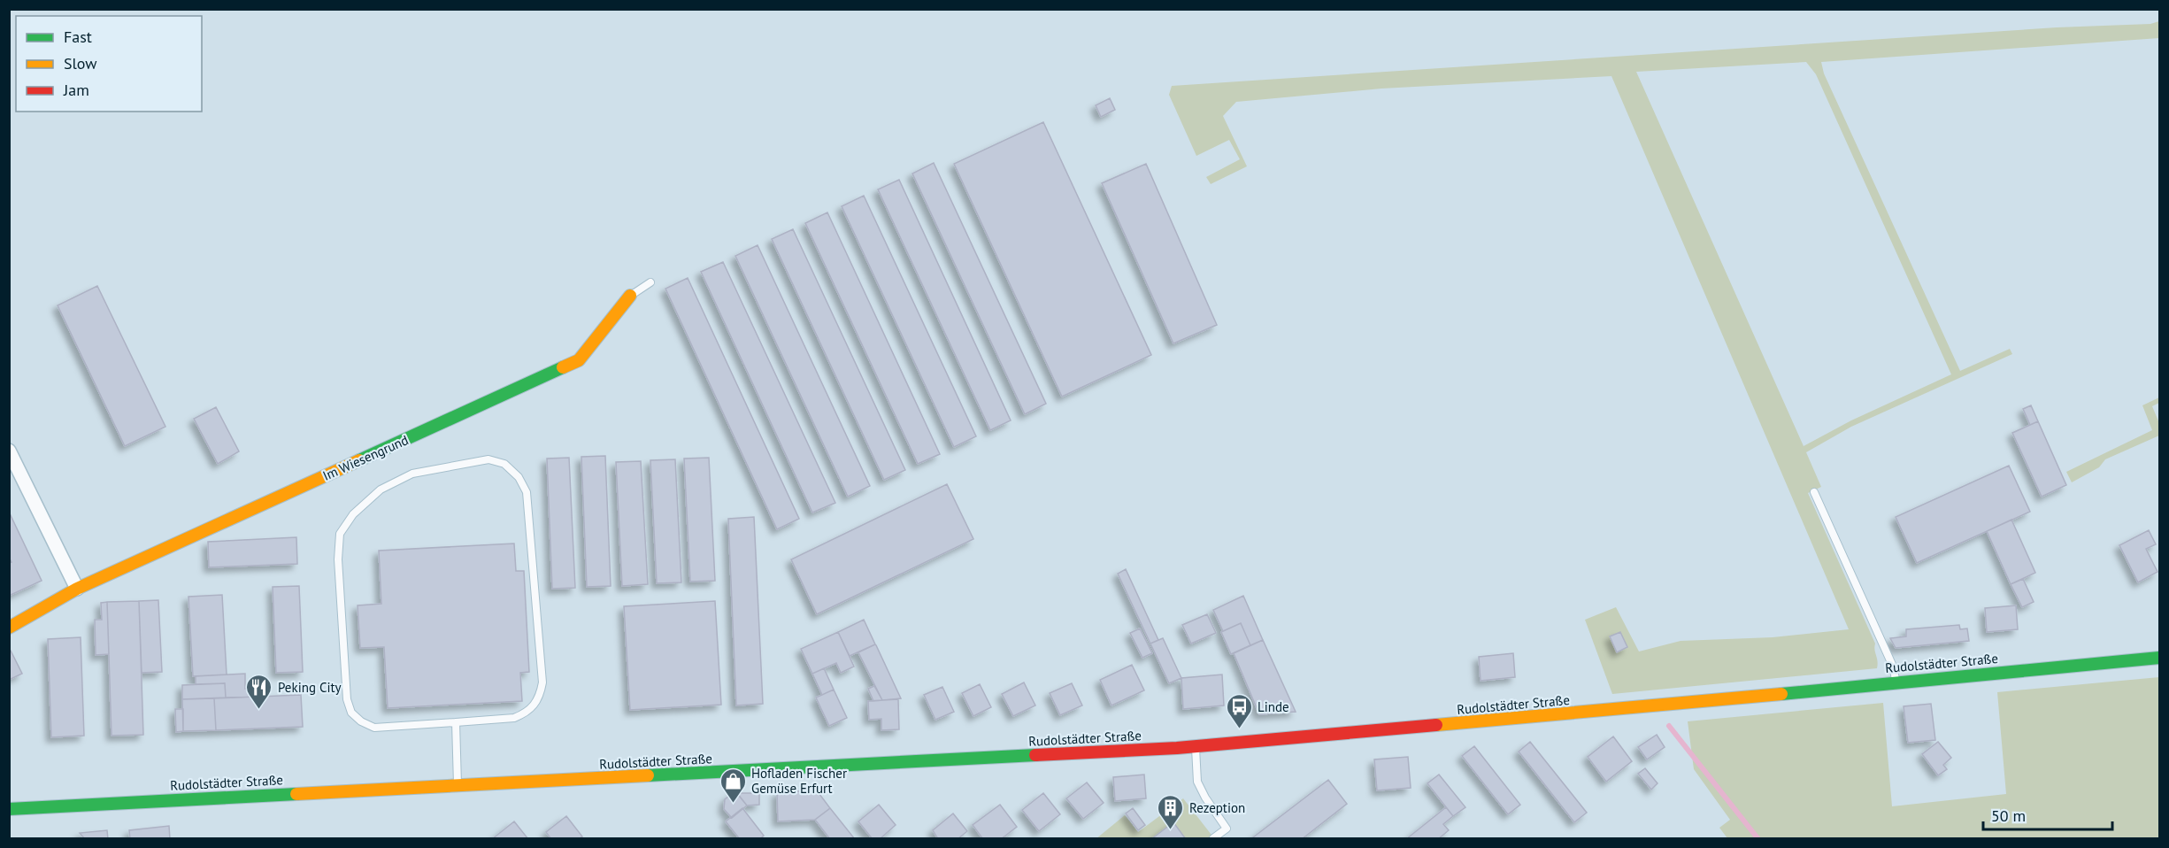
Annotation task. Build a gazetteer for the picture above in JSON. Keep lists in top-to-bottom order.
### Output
{
  "streets": {
    "street": ["Im Wiesengrund", "Rudolstädter Straße"]
  },
  "places": {
    "restaurant": ["Peking City"],
    "bus stop": ["Linde"],
    "shop": ["Hofladen Fischer Gemüse Erfurt"],
    "building": ["Rezeption"]
  },
  "legend": ["Fast", "Slow", "Jam"],
  "scale_bar": "50 m"
}
